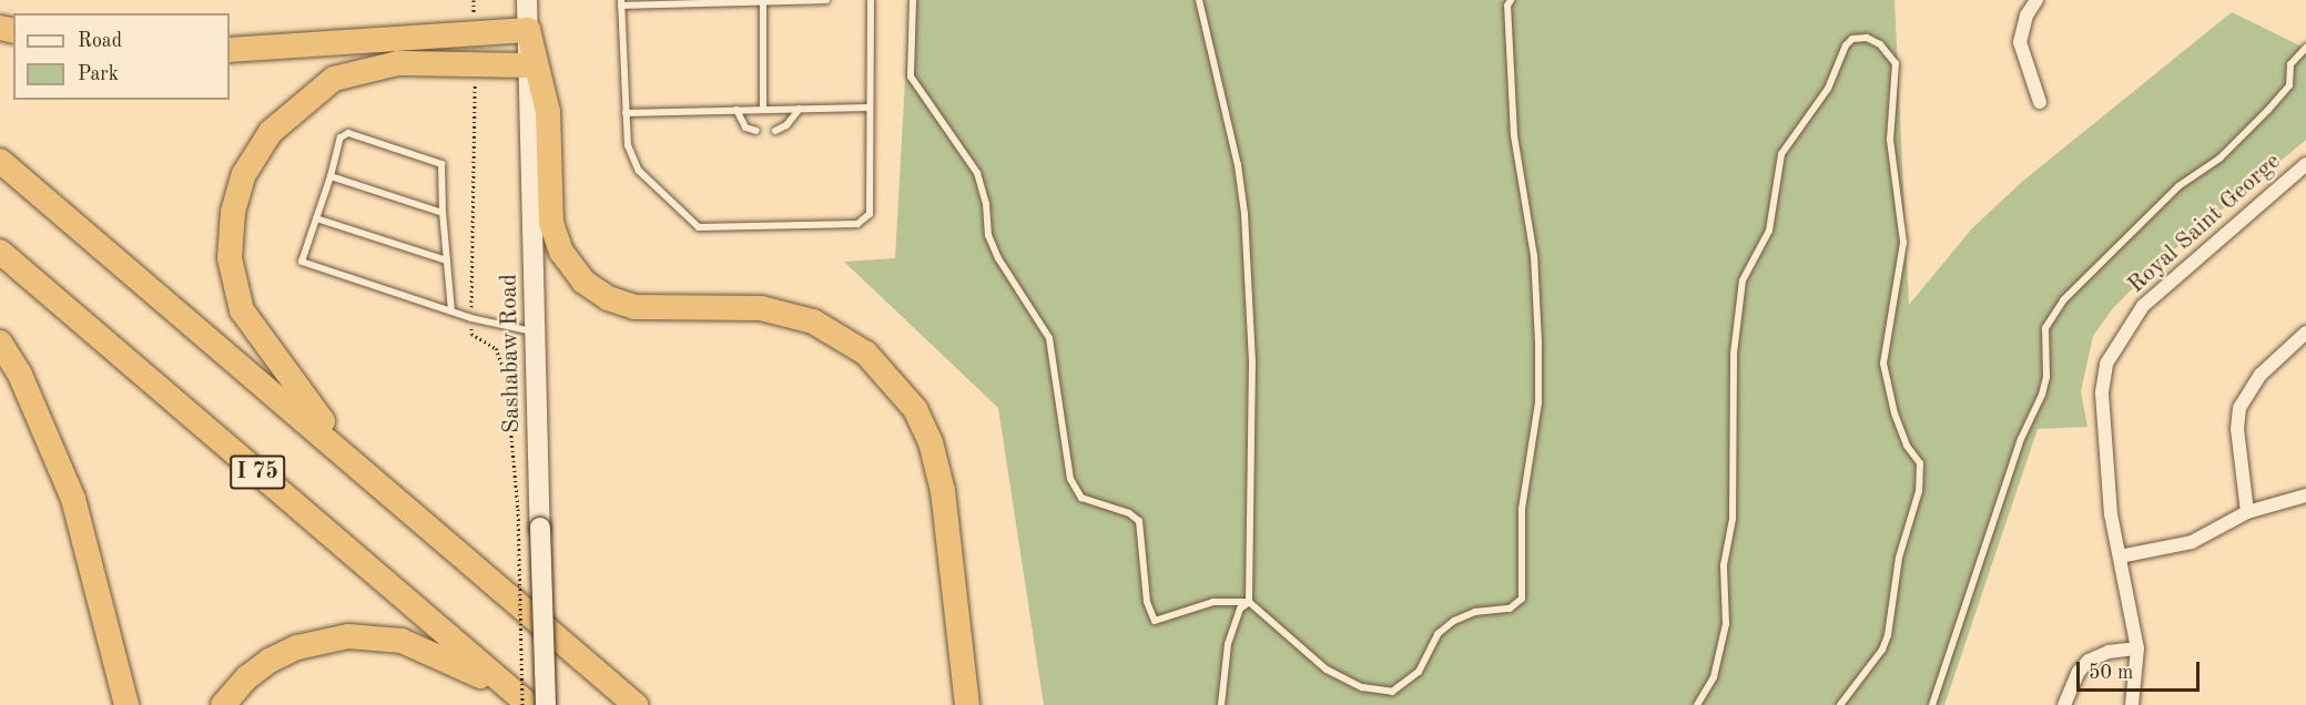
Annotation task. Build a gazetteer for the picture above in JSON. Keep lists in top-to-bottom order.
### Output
{
  "streets": {
    "highway": ["I 75"],
    "main road": ["Sashabaw Road"],
    "street": ["Royal Saint George"]
  },
  "legend": ["Road", "Park"],
  "scale_bar": "50 m"
}
